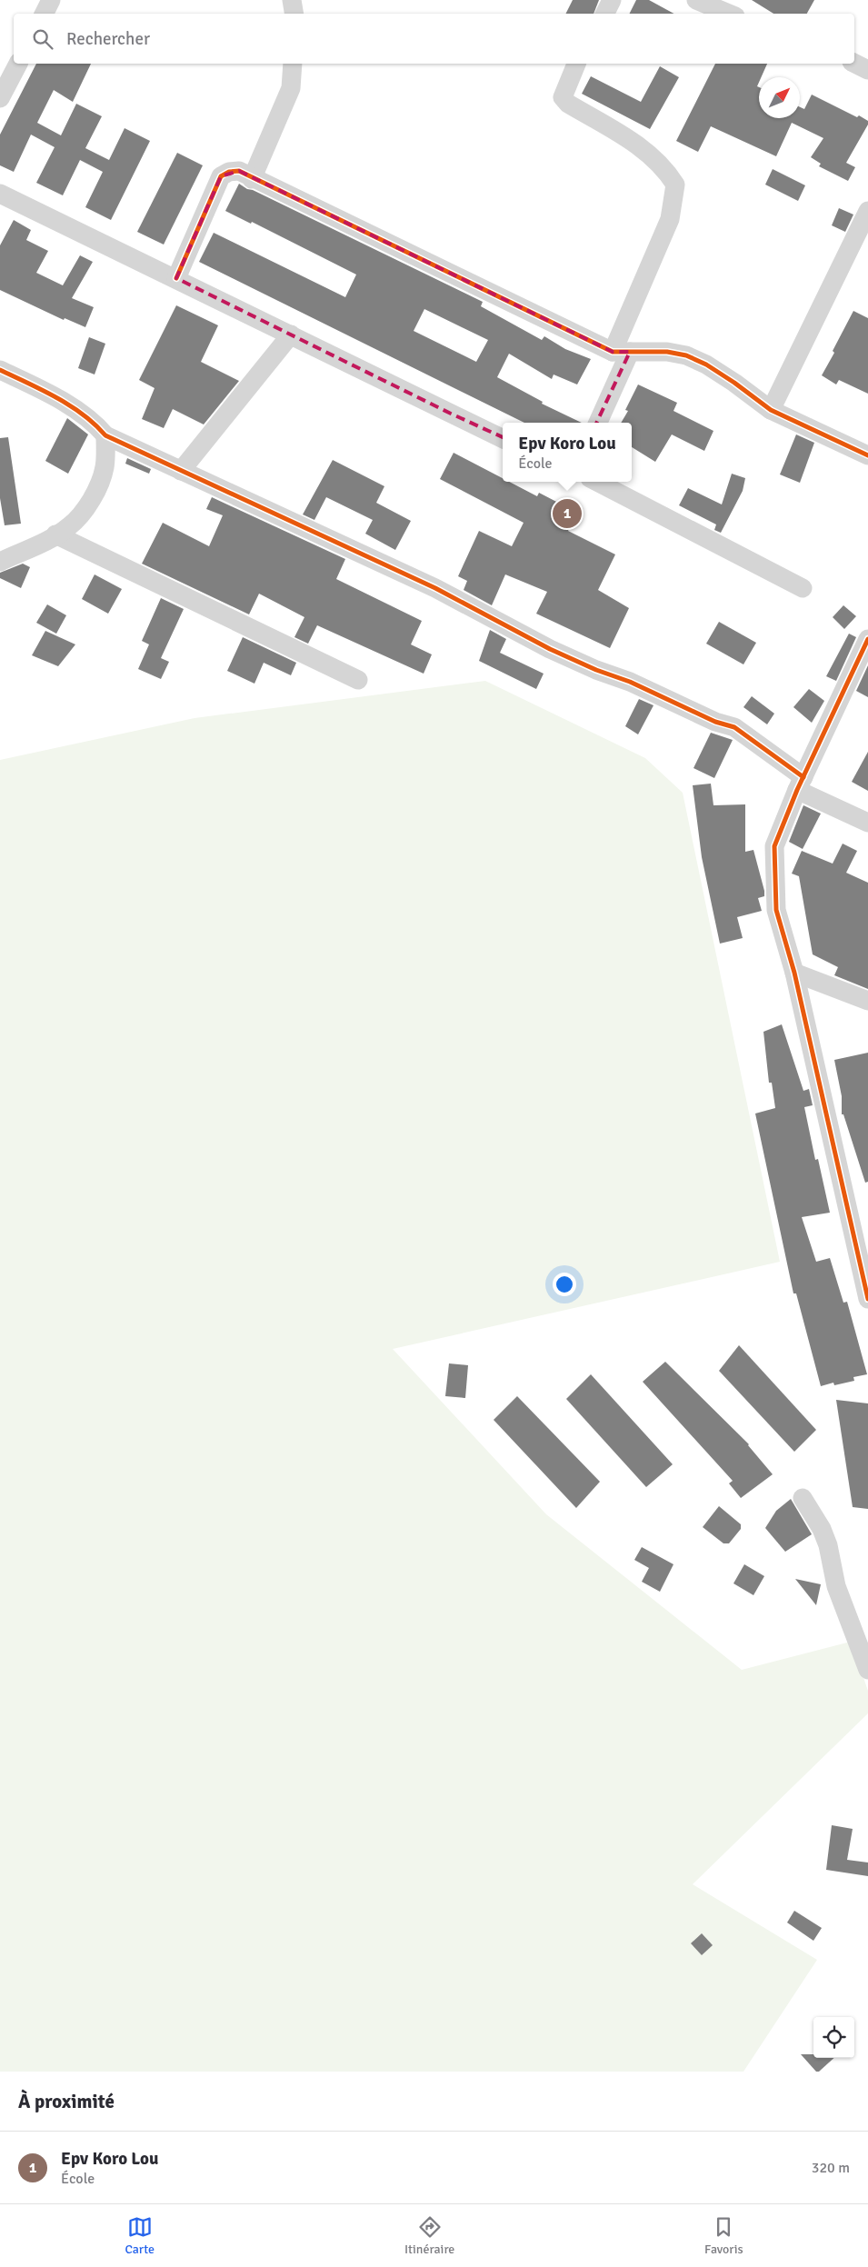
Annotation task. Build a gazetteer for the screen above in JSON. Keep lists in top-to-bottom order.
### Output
{
  "north": "top right",
  "page": {
    "search": "Rechercher",
    "popup": ["Epv Koro Lou", "École"],
    "pins": "1",
    "heading": "À proximité",
    "list": [
      {
        "mark": "1",
        "name": "Epv Koro Lou",
        "note": "École",
        "value": "320 m"
      }
    ],
    "nav": ["Carte", "Itinéraire", "Favoris"]
  }
}
